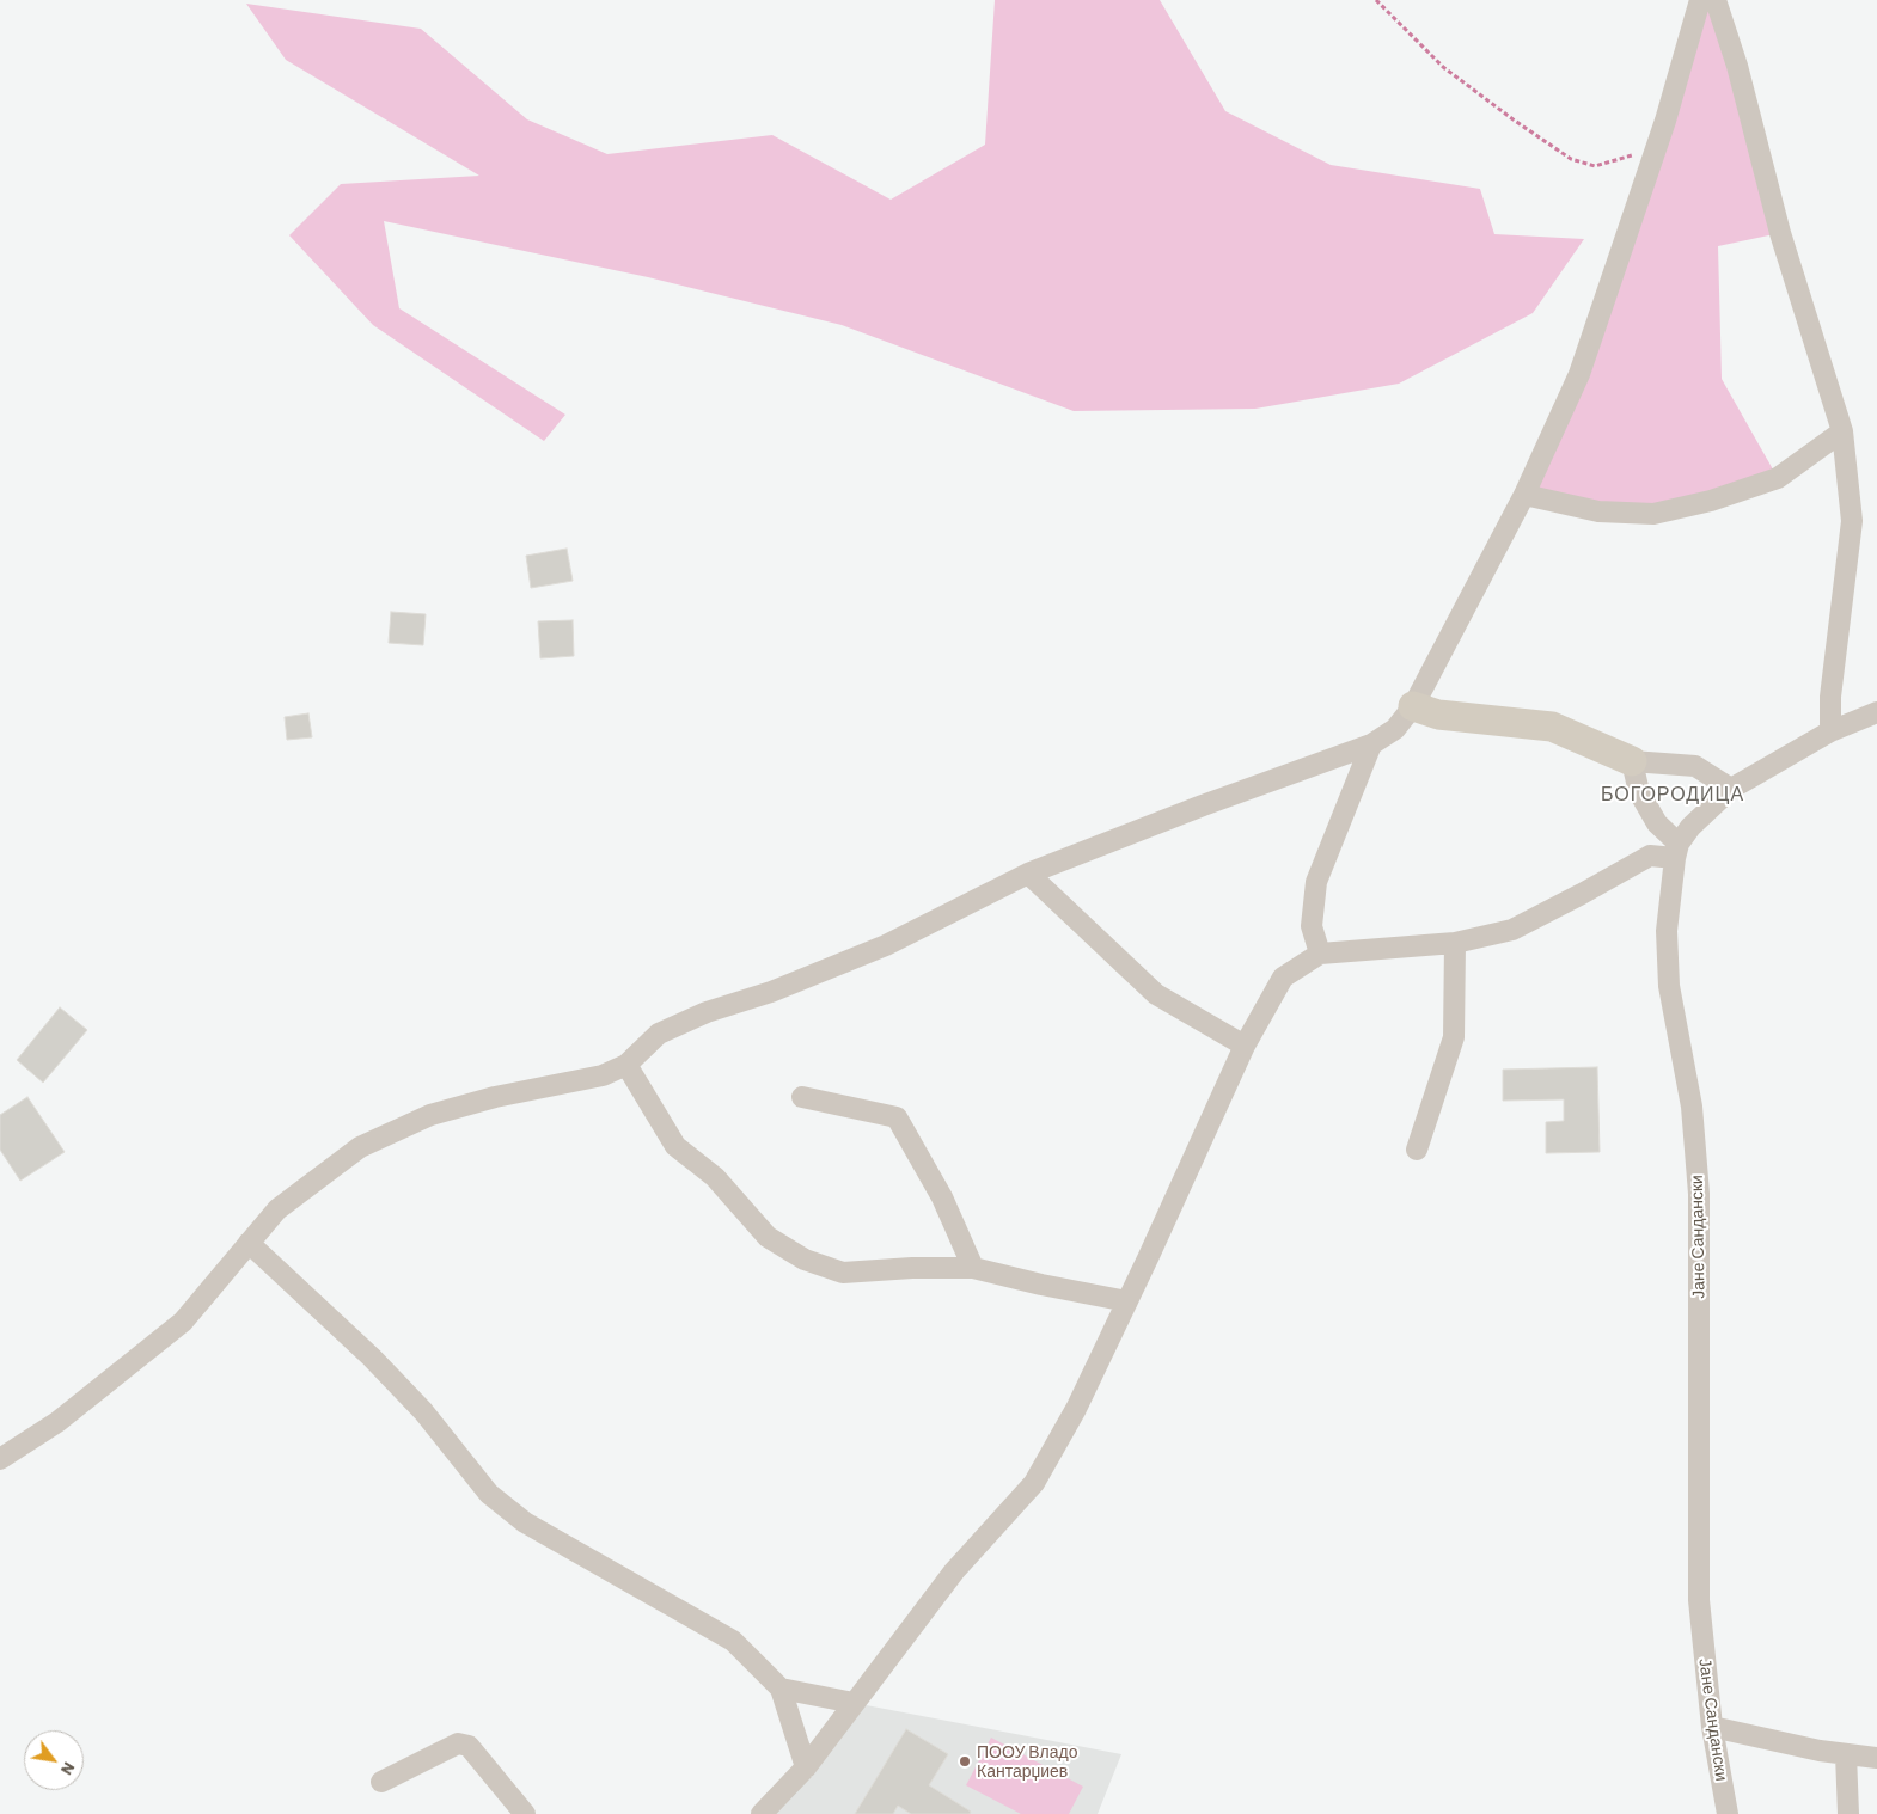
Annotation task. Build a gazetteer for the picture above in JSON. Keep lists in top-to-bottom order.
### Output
{
  "streets": {
    "street": ["Јане Сандански"]
  },
  "districts": ["БОГОРОДИЦА"],
  "places": ["ПООУ Владо Кантарџиев"],
  "north": "bottom right"
}
